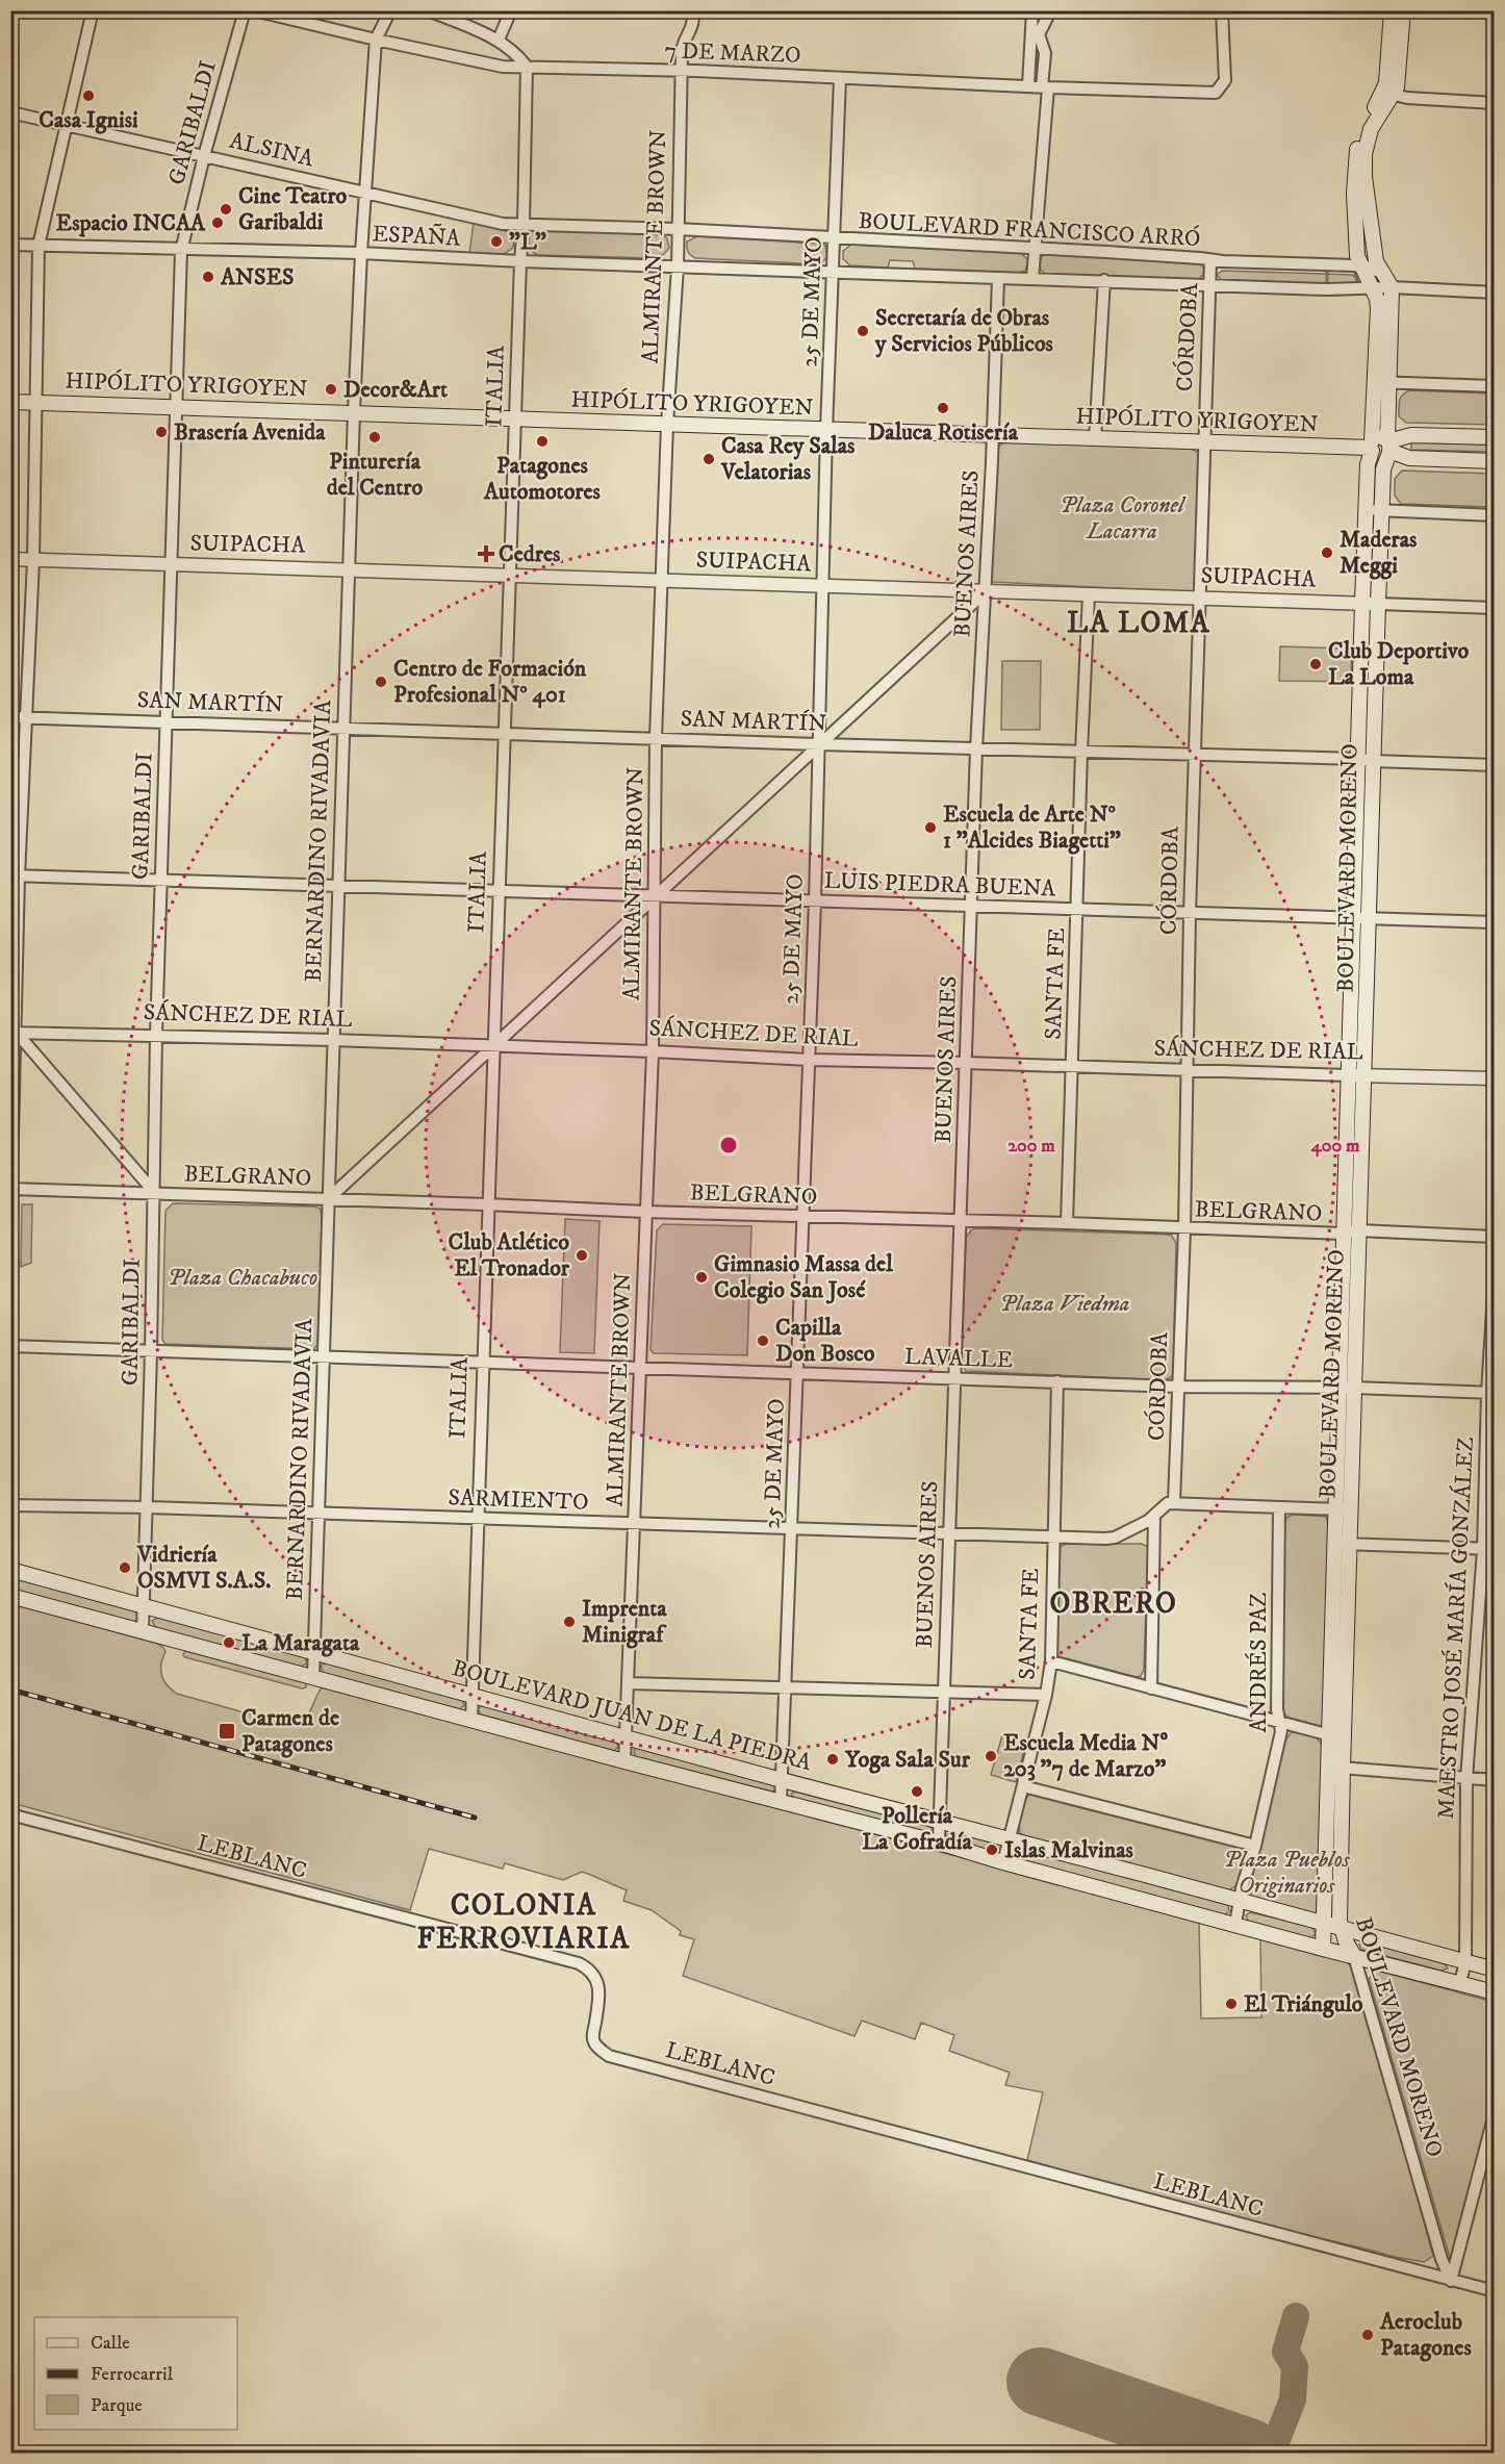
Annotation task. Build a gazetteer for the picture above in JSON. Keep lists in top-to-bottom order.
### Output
{
  "streets": {
    "main road": ["HIPÓLITO YRIGOYEN", "BOULEVARD MORENO", "BOULEVARD JUAN DE LA PIEDRA"],
    "street": [
      "7 DE MARZO",
      "GARIBALDI",
      "ALSINA",
      "BOULEVARD FRANCISCO ARRÓ",
      "ESPAÑA",
      "ALMIRANTE BROWN",
      "25 DE MAYO",
      "CÓRDOBA",
      "ITALIA",
      "SUIPACHA",
      "BUENOS AIRES",
      "SAN MARTÍN",
      "BERNARDINO RIVADAVIA",
      "LUIS PIEDRA BUENA",
      "SANTA FE",
      "SÁNCHEZ DE RIAL",
      "BELGRANO",
      "LAVALLE",
      "SARMIENTO",
      "MAESTRO JOSÉ MARÍA GONZÁLEZ",
      "ANDRÉS PAZ",
      "LEBLANC"
    ]
  },
  "crossings": [
    ["7 DE MARZO", "ALMIRANTE BROWN"],
    ["7 DE MARZO", "25 DE MAYO"],
    ["7 DE MARZO", "ITALIA"],
    ["7 DE MARZO", "BERNARDINO RIVADAVIA"],
    ["GARIBALDI", "ALSINA"],
    ["GARIBALDI", "ESPAÑA"],
    ["GARIBALDI", "HIPÓLITO YRIGOYEN"],
    ["GARIBALDI", "SUIPACHA"],
    ["GARIBALDI", "SAN MARTÍN"],
    ["GARIBALDI", "LUIS PIEDRA BUENA"],
    ["GARIBALDI", "SÁNCHEZ DE RIAL"],
    ["GARIBALDI", "BELGRANO"],
    ["GARIBALDI", "LAVALLE"],
    ["GARIBALDI", "SARMIENTO"],
    ["GARIBALDI", "BOULEVARD JUAN DE LA PIEDRA"],
    ["ALSINA", "BOULEVARD FRANCISCO ARRÓ"],
    ["ALSINA", "ITALIA"],
    ["ALSINA", "BERNARDINO RIVADAVIA"],
    ["BOULEVARD FRANCISCO ARRÓ", "ESPAÑA"],
    ["BOULEVARD FRANCISCO ARRÓ", "ALMIRANTE BROWN"],
    ["BOULEVARD FRANCISCO ARRÓ", "25 DE MAYO"],
    ["BOULEVARD FRANCISCO ARRÓ", "CÓRDOBA"],
    ["BOULEVARD FRANCISCO ARRÓ", "ITALIA"],
    ["BOULEVARD FRANCISCO ARRÓ", "BUENOS AIRES"],
    ["BOULEVARD FRANCISCO ARRÓ", "BOULEVARD MORENO"],
    ["ESPAÑA", "ITALIA"],
    ["ESPAÑA", "BERNARDINO RIVADAVIA"],
    ["ALMIRANTE BROWN", "HIPÓLITO YRIGOYEN"],
    ["ALMIRANTE BROWN", "SUIPACHA"],
    ["ALMIRANTE BROWN", "SAN MARTÍN"],
    ["ALMIRANTE BROWN", "LUIS PIEDRA BUENA"],
    ["ALMIRANTE BROWN", "SÁNCHEZ DE RIAL"],
    ["ALMIRANTE BROWN", "BELGRANO"],
    ["ALMIRANTE BROWN", "LAVALLE"],
    ["ALMIRANTE BROWN", "SARMIENTO"],
    ["ALMIRANTE BROWN", "BOULEVARD JUAN DE LA PIEDRA"],
    ["25 DE MAYO", "HIPÓLITO YRIGOYEN"],
    ["25 DE MAYO", "SUIPACHA"],
    ["25 DE MAYO", "SAN MARTÍN"],
    ["25 DE MAYO", "LUIS PIEDRA BUENA"],
    ["25 DE MAYO", "SÁNCHEZ DE RIAL"],
    ["25 DE MAYO", "BELGRANO"],
    ["25 DE MAYO", "LAVALLE"],
    ["25 DE MAYO", "SARMIENTO"],
    ["25 DE MAYO", "BOULEVARD JUAN DE LA PIEDRA"],
    ["CÓRDOBA", "HIPÓLITO YRIGOYEN"],
    ["CÓRDOBA", "SUIPACHA"],
    ["CÓRDOBA", "SAN MARTÍN"],
    ["CÓRDOBA", "LUIS PIEDRA BUENA"],
    ["CÓRDOBA", "SÁNCHEZ DE RIAL"],
    ["CÓRDOBA", "BELGRANO"],
    ["CÓRDOBA", "LAVALLE"],
    ["CÓRDOBA", "SARMIENTO"],
    ["HIPÓLITO YRIGOYEN", "ITALIA"],
    ["HIPÓLITO YRIGOYEN", "BUENOS AIRES"],
    ["HIPÓLITO YRIGOYEN", "BERNARDINO RIVADAVIA"],
    ["HIPÓLITO YRIGOYEN", "BOULEVARD MORENO"],
    ["ITALIA", "SUIPACHA"],
    ["ITALIA", "SAN MARTÍN"],
    ["ITALIA", "LUIS PIEDRA BUENA"],
    ["ITALIA", "SÁNCHEZ DE RIAL"],
    ["ITALIA", "BELGRANO"],
    ["ITALIA", "LAVALLE"],
    ["ITALIA", "SARMIENTO"],
    ["ITALIA", "BOULEVARD JUAN DE LA PIEDRA"],
    ["SUIPACHA", "BUENOS AIRES"],
    ["SUIPACHA", "BERNARDINO RIVADAVIA"],
    ["SUIPACHA", "BOULEVARD MORENO"],
    ["SUIPACHA", "SANTA FE"],
    ["BUENOS AIRES", "SAN MARTÍN"],
    ["BUENOS AIRES", "LUIS PIEDRA BUENA"],
    ["BUENOS AIRES", "SÁNCHEZ DE RIAL"],
    ["BUENOS AIRES", "BELGRANO"],
    ["BUENOS AIRES", "LAVALLE"],
    ["BUENOS AIRES", "SARMIENTO"],
    ["BUENOS AIRES", "BOULEVARD JUAN DE LA PIEDRA"],
    ["SAN MARTÍN", "BERNARDINO RIVADAVIA"],
    ["SAN MARTÍN", "BOULEVARD MORENO"],
    ["SAN MARTÍN", "SANTA FE"],
    ["BERNARDINO RIVADAVIA", "LUIS PIEDRA BUENA"],
    ["BERNARDINO RIVADAVIA", "SÁNCHEZ DE RIAL"],
    ["BERNARDINO RIVADAVIA", "BELGRANO"],
    ["BERNARDINO RIVADAVIA", "LAVALLE"],
    ["BERNARDINO RIVADAVIA", "SARMIENTO"],
    ["BERNARDINO RIVADAVIA", "BOULEVARD JUAN DE LA PIEDRA"],
    ["BOULEVARD MORENO", "LUIS PIEDRA BUENA"],
    ["BOULEVARD MORENO", "SÁNCHEZ DE RIAL"],
    ["BOULEVARD MORENO", "BELGRANO"],
    ["BOULEVARD MORENO", "LAVALLE"],
    ["BOULEVARD MORENO", "BOULEVARD JUAN DE LA PIEDRA"],
    ["BOULEVARD MORENO", "LEBLANC"],
    ["LUIS PIEDRA BUENA", "SANTA FE"],
    ["SANTA FE", "SÁNCHEZ DE RIAL"],
    ["SANTA FE", "BELGRANO"],
    ["SANTA FE", "LAVALLE"],
    ["SANTA FE", "SARMIENTO"],
    ["SANTA FE", "BOULEVARD JUAN DE LA PIEDRA"],
    ["LAVALLE", "MAESTRO JOSÉ MARÍA GONZÁLEZ"],
    ["MAESTRO JOSÉ MARÍA GONZÁLEZ", "BOULEVARD JUAN DE LA PIEDRA"],
    ["ANDRÉS PAZ", "BOULEVARD JUAN DE LA PIEDRA"]
  ],
  "districts": ["LA LOMA", "OBRERO", "COLONIA FERROVIARIA"],
  "parks": [
    "Plaza Coronel Lacarra",
    "Plaza Chacabuco",
    "Plaza Viedma",
    "Plaza Pueblos Originarios"
  ],
  "places": {
    "other": [
      "Casa Ignisi",
      "Cine Teatro Garibaldi",
      "Espacio INCAA",
      "\"L\"",
      "ANSES",
      "Secretaría de Obras y Servicios Públicos",
      "Decor&Art",
      "Daluca Rotisería",
      "Brasería Avenida",
      "Pinturería del Centro",
      "Patagones Automotores",
      "Casa Rey Salas Velatorias",
      "Maderas Meggi",
      "Club Deportivo La Loma",
      "Centro de Formación Profesional N° 401",
      "Escuela de Arte N° 1 \"Alcides Biagetti\"",
      "Club Atlético El Tronador",
      "Gimnasio Massa del Colegio San José",
      "Capilla Don Bosco",
      "Vidriería OSMVI S.A.S.",
      "Imprenta Minigraf",
      "La Maragata",
      "Escuela Media Nº 203 \"7 de Marzo\"",
      "Yoga Sala Sur",
      "Pollería La Cofradía",
      "Islas Malvinas",
      "El Triángulo",
      "Aeroclub Patagones"
    ],
    "health": ["Cedres"],
    "transit": ["Carmen de Patagones"]
  },
  "legend": ["Calle", "Ferrocarril", "Parque"],
  "rings": ["200 m", "400 m"]
}
